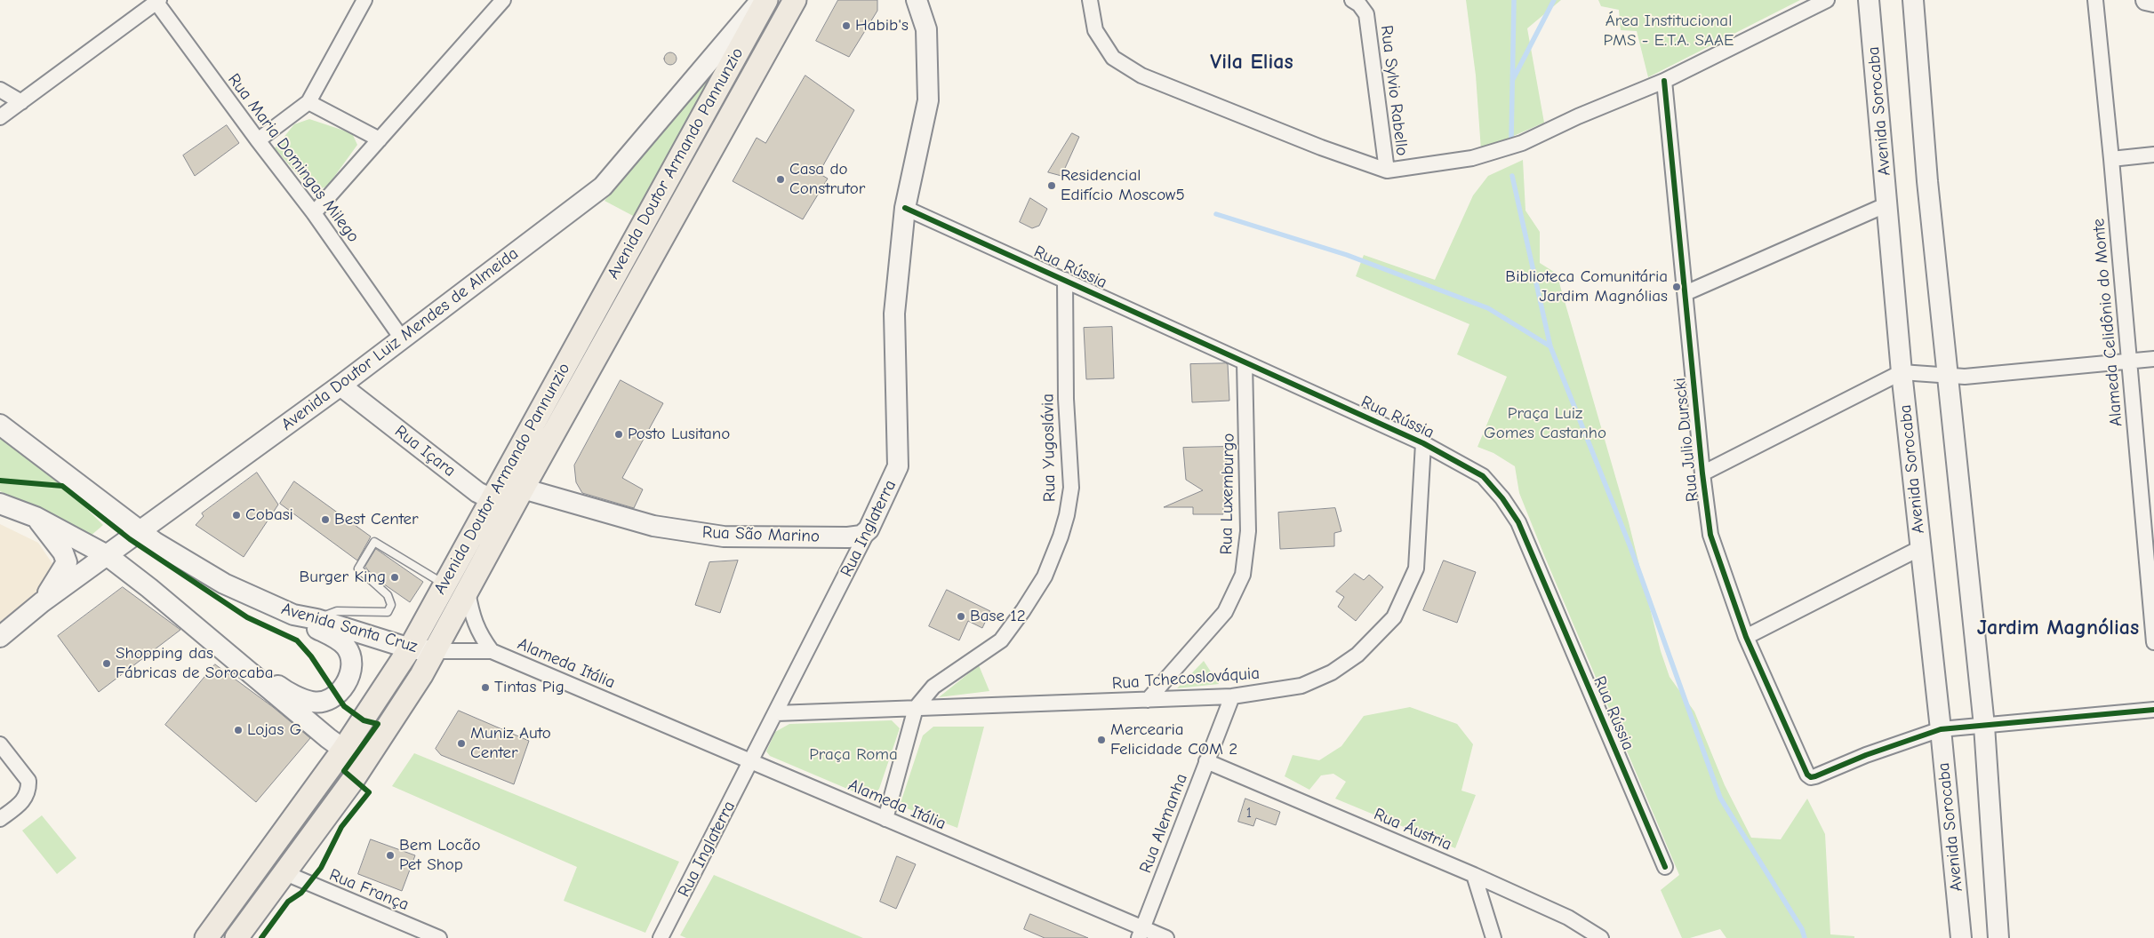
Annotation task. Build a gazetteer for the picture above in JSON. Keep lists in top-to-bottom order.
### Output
{
  "streets": {
    "main road": ["Avenida Doutor Armando Pannunzio"],
    "street": [
      "Rua Sylvio Rabello",
      "Avenida Sorocaba",
      "Rua Maria Domingas Milego",
      "Rua Rússia",
      "Alameda Celidônio do Monte",
      "Avenida Doutor Luiz Mendes de Almeida",
      "Rua Julio Durscki",
      "Rua Yugoslávia",
      "Rua Içara",
      "Rua Luxemburgo",
      "Rua Inglaterra",
      "Rua São Marino",
      "Avenida Santa Cruz",
      "Alameda Itália",
      "Rua Tchecoslováquia",
      "Rua Alemanha",
      "Rua Áustria",
      "Rua França"
    ]
  },
  "crossings": [
    ["Avenida Sorocaba", "Rua Julio Durscki"],
    ["Rua Maria Domingas Milego", "Avenida Doutor Luiz Mendes de Almeida"],
    ["Avenida Doutor Armando Pannunzio", "Rua Içara"],
    ["Avenida Doutor Armando Pannunzio", "Rua São Marino"],
    ["Avenida Doutor Armando Pannunzio", "Avenida Santa Cruz"],
    ["Avenida Doutor Armando Pannunzio", "Alameda Itália"],
    ["Avenida Doutor Armando Pannunzio", "Rua França"],
    ["Rua Rússia", "Rua Yugoslávia"],
    ["Rua Rússia", "Rua Luxemburgo"],
    ["Rua Rússia", "Rua Inglaterra"],
    ["Rua Rússia", "Rua Tchecoslováquia"],
    ["Avenida Doutor Luiz Mendes de Almeida", "Rua Içara"],
    ["Avenida Doutor Luiz Mendes de Almeida", "Avenida Santa Cruz"],
    ["Rua Yugoslávia", "Alameda Itália"],
    ["Rua Yugoslávia", "Rua Tchecoslováquia"],
    ["Rua Içara", "Rua São Marino"],
    ["Rua Luxemburgo", "Rua Tchecoslováquia"],
    ["Rua Inglaterra", "Rua São Marino"],
    ["Rua Inglaterra", "Alameda Itália"],
    ["Rua Inglaterra", "Rua Tchecoslováquia"],
    ["Avenida Santa Cruz", "Alameda Itália"],
    ["Alameda Itália", "Rua Alemanha"],
    ["Rua Tchecoslováquia", "Rua Alemanha"],
    ["Rua Alemanha", "Rua Áustria"]
  ],
  "districts": ["Vila Elias", "Jardim Magnólias"],
  "parks": ["Área Institucional PMS - E.T.A. SAAE", "Praça Luiz Gomes Castanho", "Praça Roma"],
  "places": [
    "Habib's",
    "Casa do Construtor",
    "Residencial Edifício Moscow5",
    "Biblioteca Comunitária Jardim Magnólias",
    "Posto Lusitano",
    "Cobasi",
    "Best Center",
    "Burger King",
    "Base 12",
    "Shopping das Fábricas de Sorocaba",
    "Tintas Pig",
    "Lojas G",
    "Mercearia Felicidade COM 2",
    "Muniz Auto Center",
    "Bem Locão Pet Shop"
  ],
  "house_numbers": ["1"]
}
